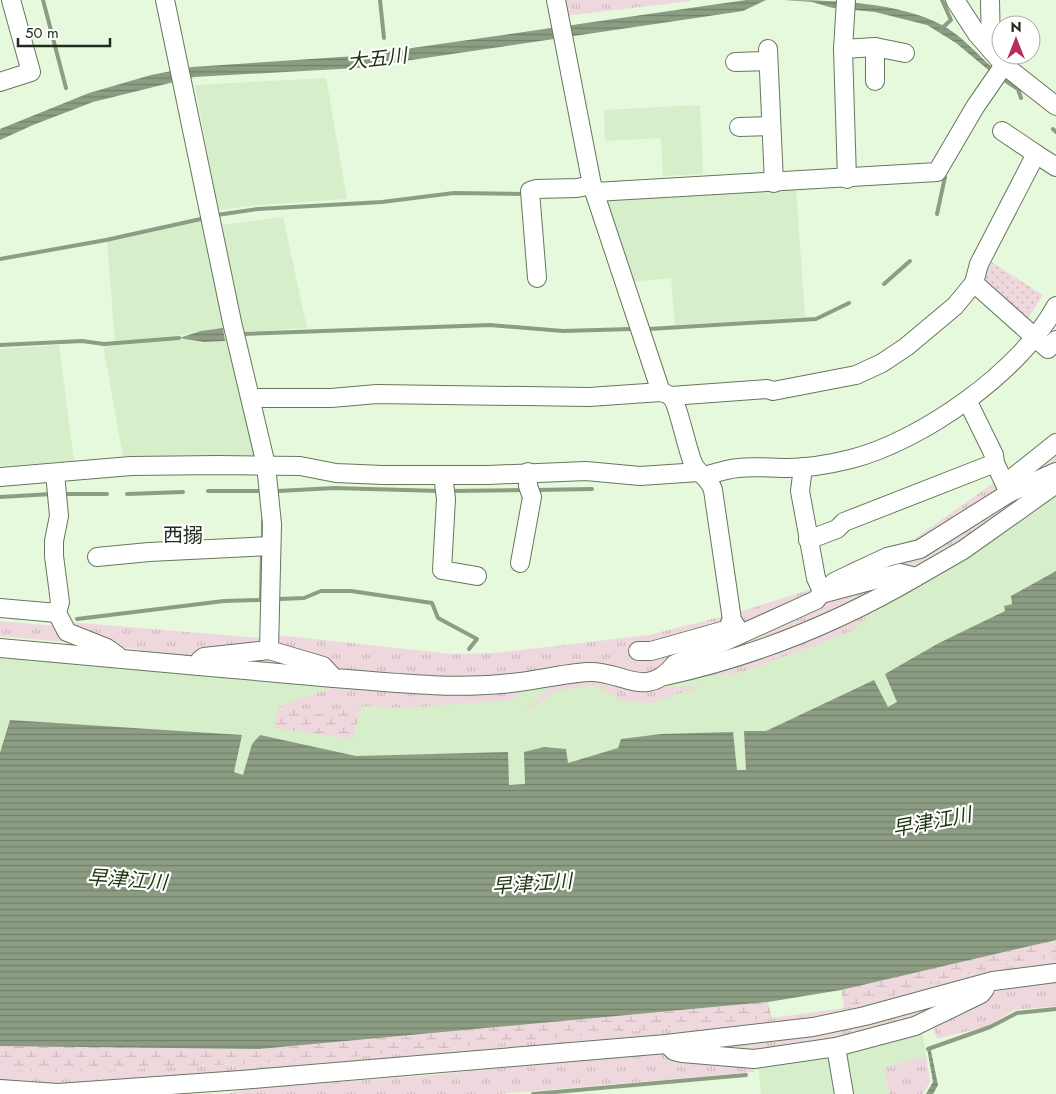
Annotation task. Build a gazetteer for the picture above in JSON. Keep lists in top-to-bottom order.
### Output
{
  "districts": ["西搦"],
  "water": ["大五川", "早津江川"],
  "scale_bar": "50 m",
  "north": "top"
}
